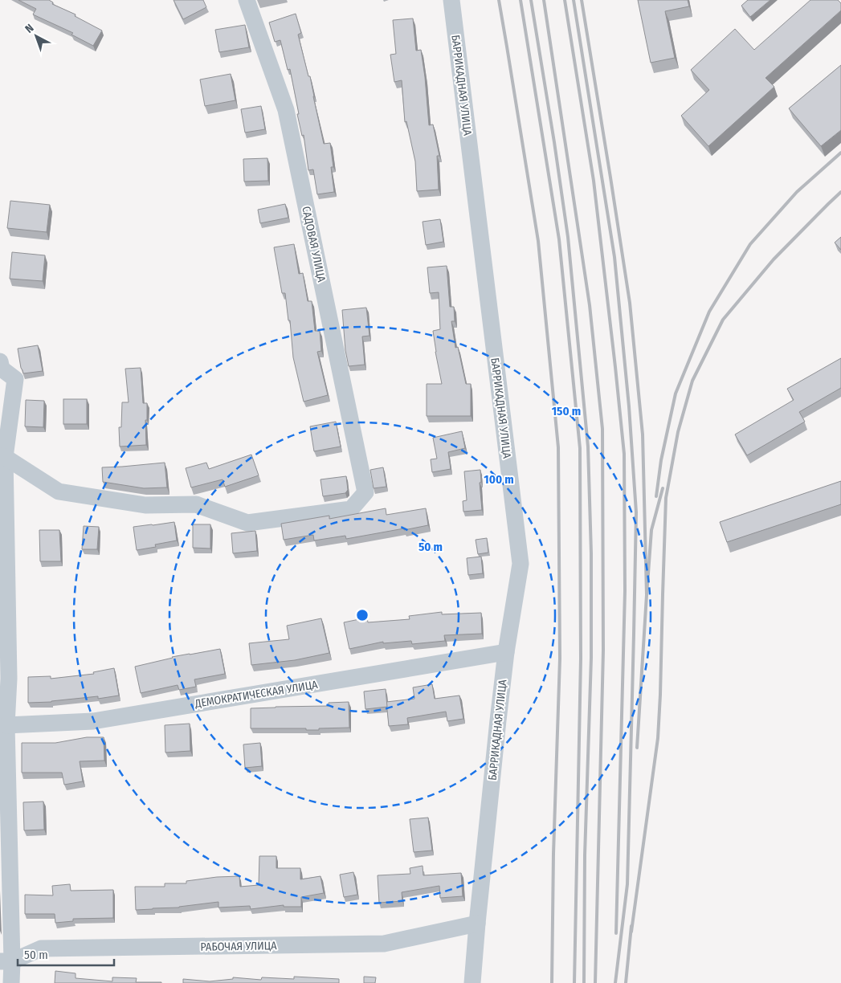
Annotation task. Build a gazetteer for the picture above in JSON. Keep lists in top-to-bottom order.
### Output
{
  "streets": {
    "street": [
      "БАРРИКАДНАЯ УЛИЦА",
      "САДОВАЯ УЛИЦА",
      "ДЕМОКРАТИЧЕСКАЯ УЛИЦА",
      "РАБОЧАЯ УЛИЦА"
    ]
  },
  "crossings": [
    ["БАРРИКАДНАЯ УЛИЦА", "ДЕМОКРАТИЧЕСКАЯ УЛИЦА"],
    ["БАРРИКАДНАЯ УЛИЦА", "РАБОЧАЯ УЛИЦА"]
  ],
  "scale_bar": "50 m",
  "north": "top left",
  "rings": ["150 m", "100 m", "50 m"]
}
